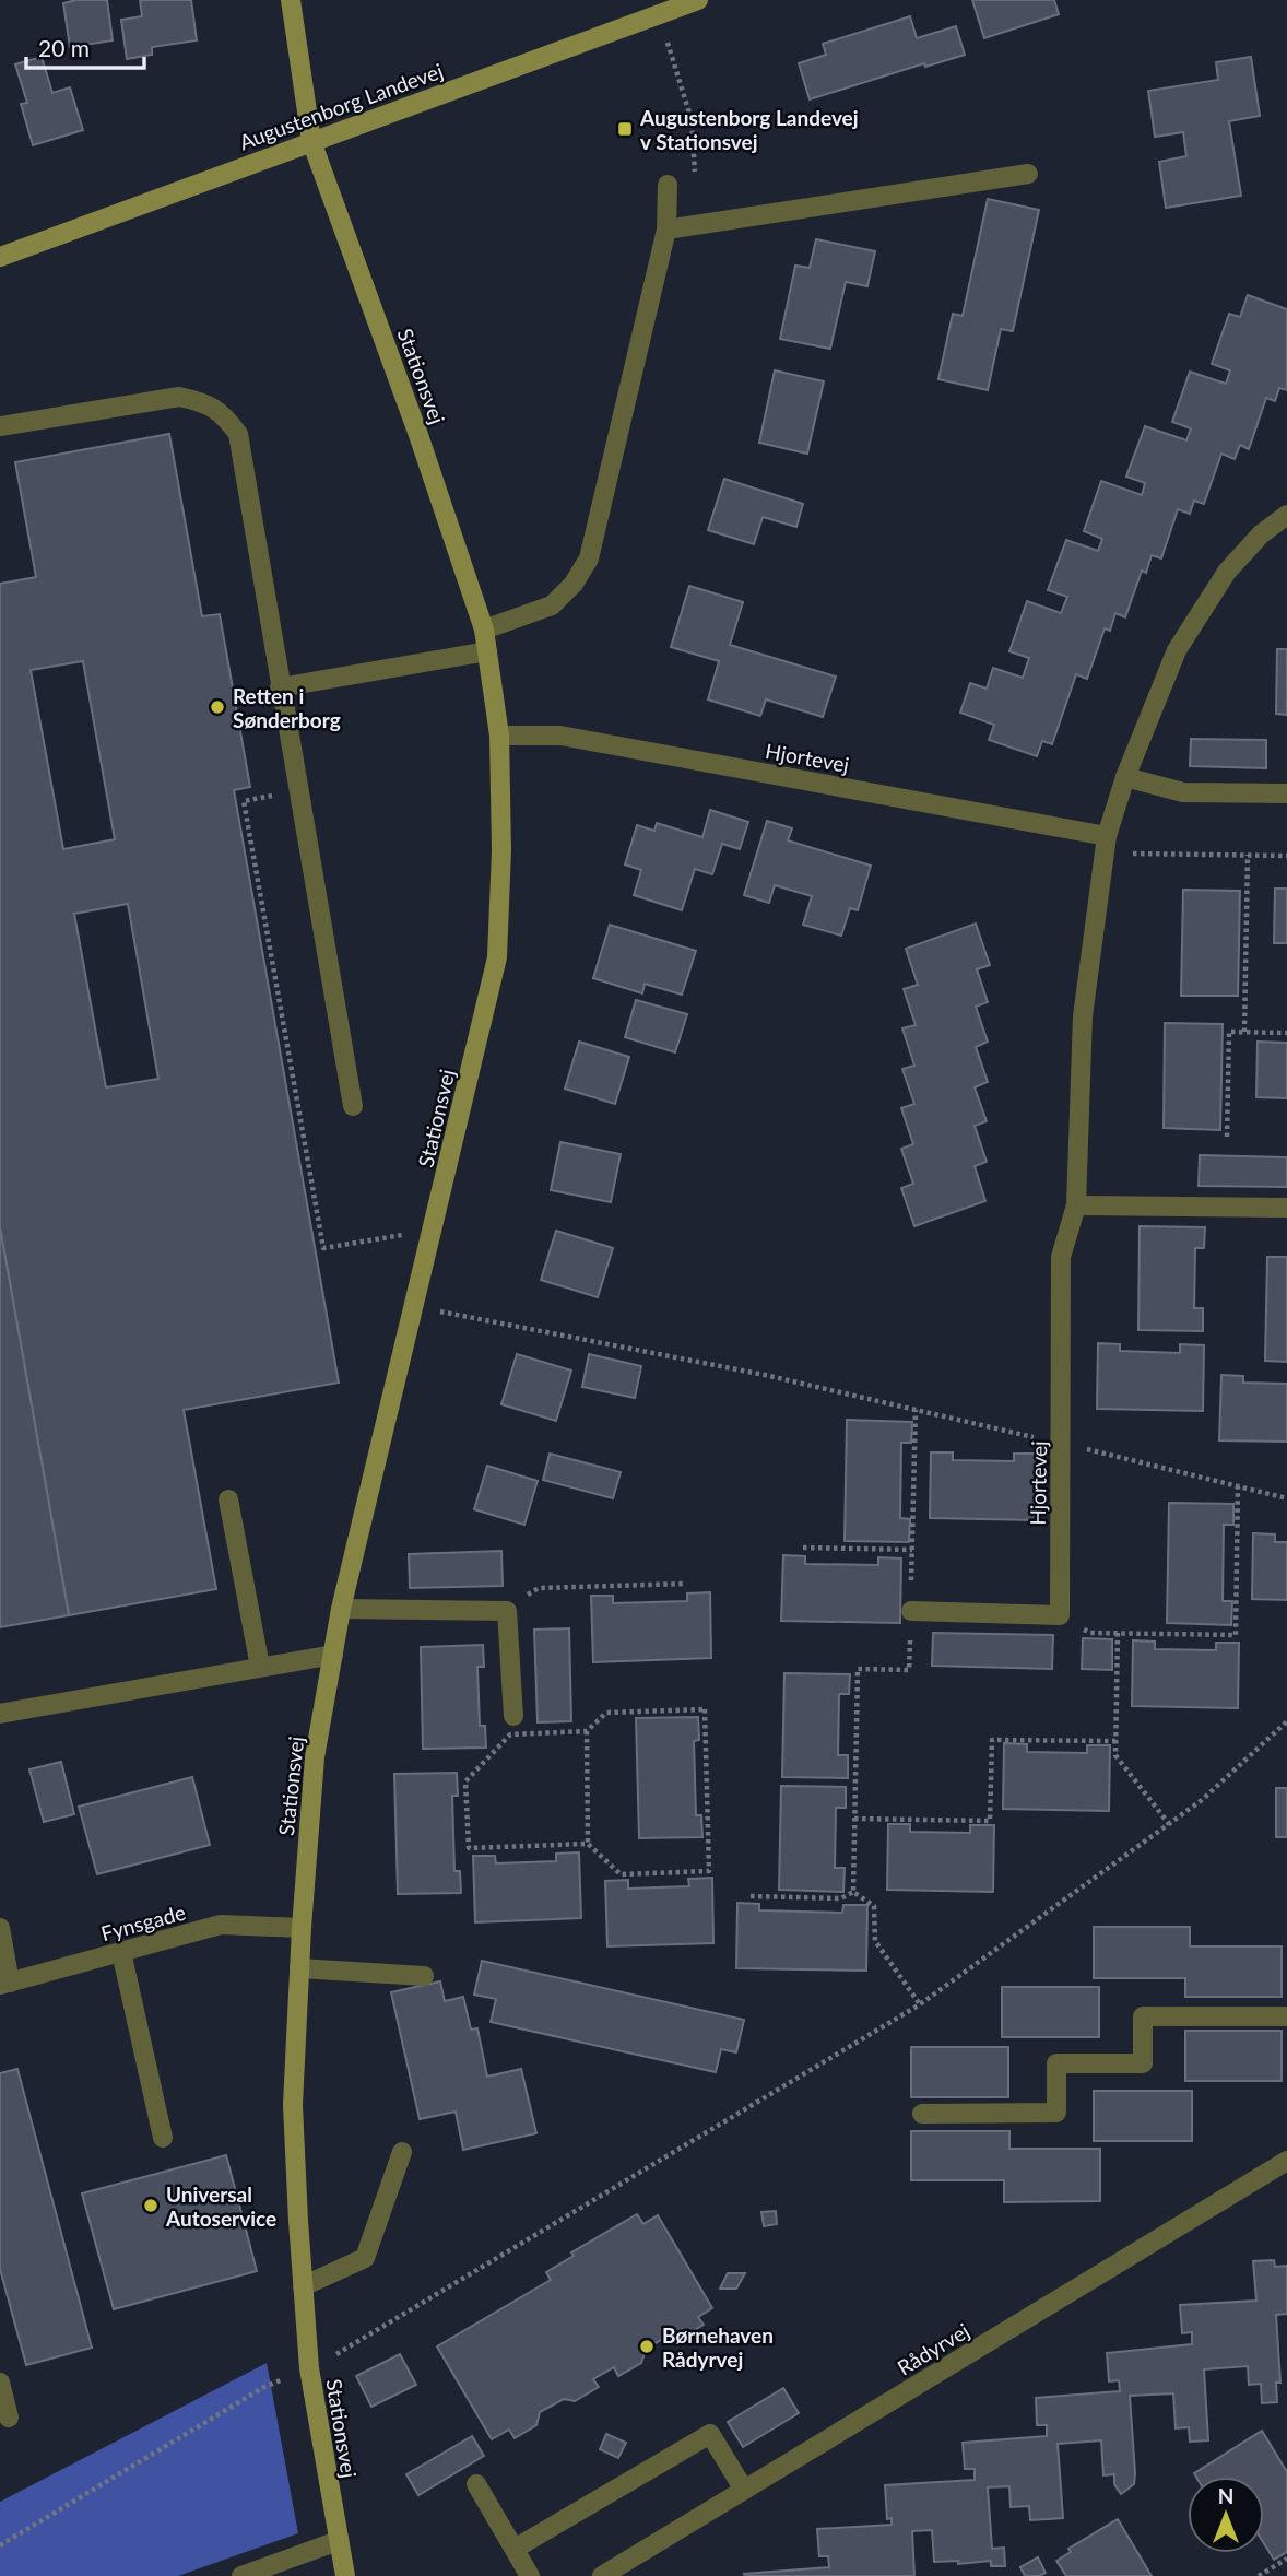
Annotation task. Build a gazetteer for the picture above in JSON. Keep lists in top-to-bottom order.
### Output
{
  "streets": {
    "street": [
      "Augustenborg Landevej",
      "Stationsvej",
      "Hjortevej",
      "Fynsgade",
      "Rådyrvej"
    ]
  },
  "crossings": [
    ["Augustenborg Landevej", "Stationsvej"],
    ["Stationsvej", "Hjortevej"],
    ["Stationsvej", "Fynsgade"]
  ],
  "places": {
    "transit": ["Augustenborg Landevej v Stationsvej"],
    "other": ["Retten i Sønderborg", "Universal Autoservice", "Børnehaven Rådyrvej"]
  },
  "scale_bar": "20 m",
  "north": "top"
}
